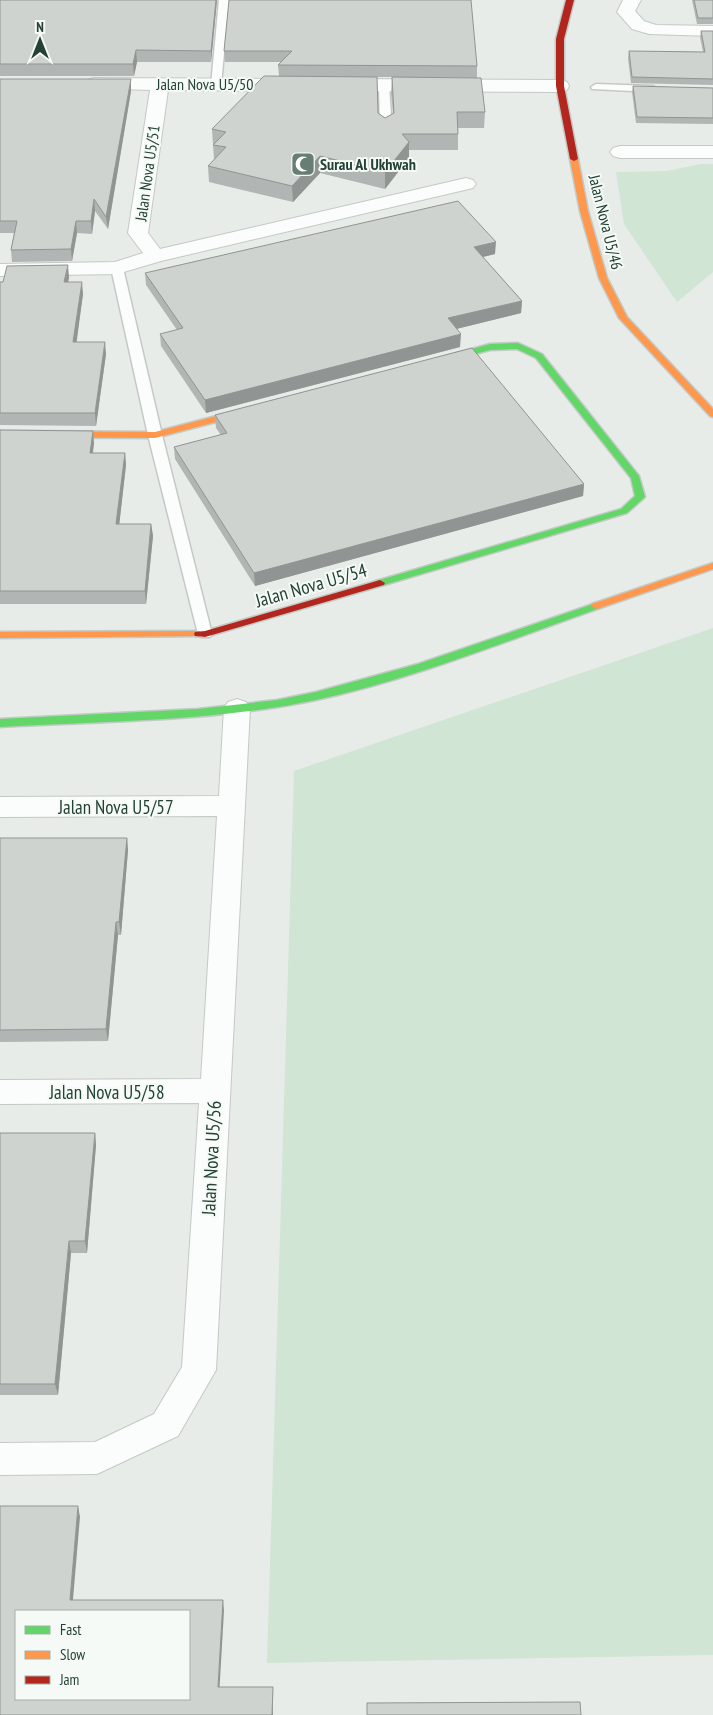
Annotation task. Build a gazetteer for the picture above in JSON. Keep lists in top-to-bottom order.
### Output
{
  "streets": {
    "street": [
      "Jalan Nova U5/50",
      "Jalan Nova U5/51",
      "Jalan Nova U5/46",
      "Jalan Nova U5/54",
      "Jalan Nova U5/57",
      "Jalan Nova U5/58",
      "Jalan Nova U5/56"
    ]
  },
  "crossings": [
    ["Jalan Nova U5/50", "Jalan Nova U5/51"],
    ["Jalan Nova U5/57", "Jalan Nova U5/56"],
    ["Jalan Nova U5/58", "Jalan Nova U5/56"]
  ],
  "places": {
    "mosque": ["Surau Al Ukhwah"]
  },
  "legend": ["Fast", "Slow", "Jam"],
  "north": "top"
}
